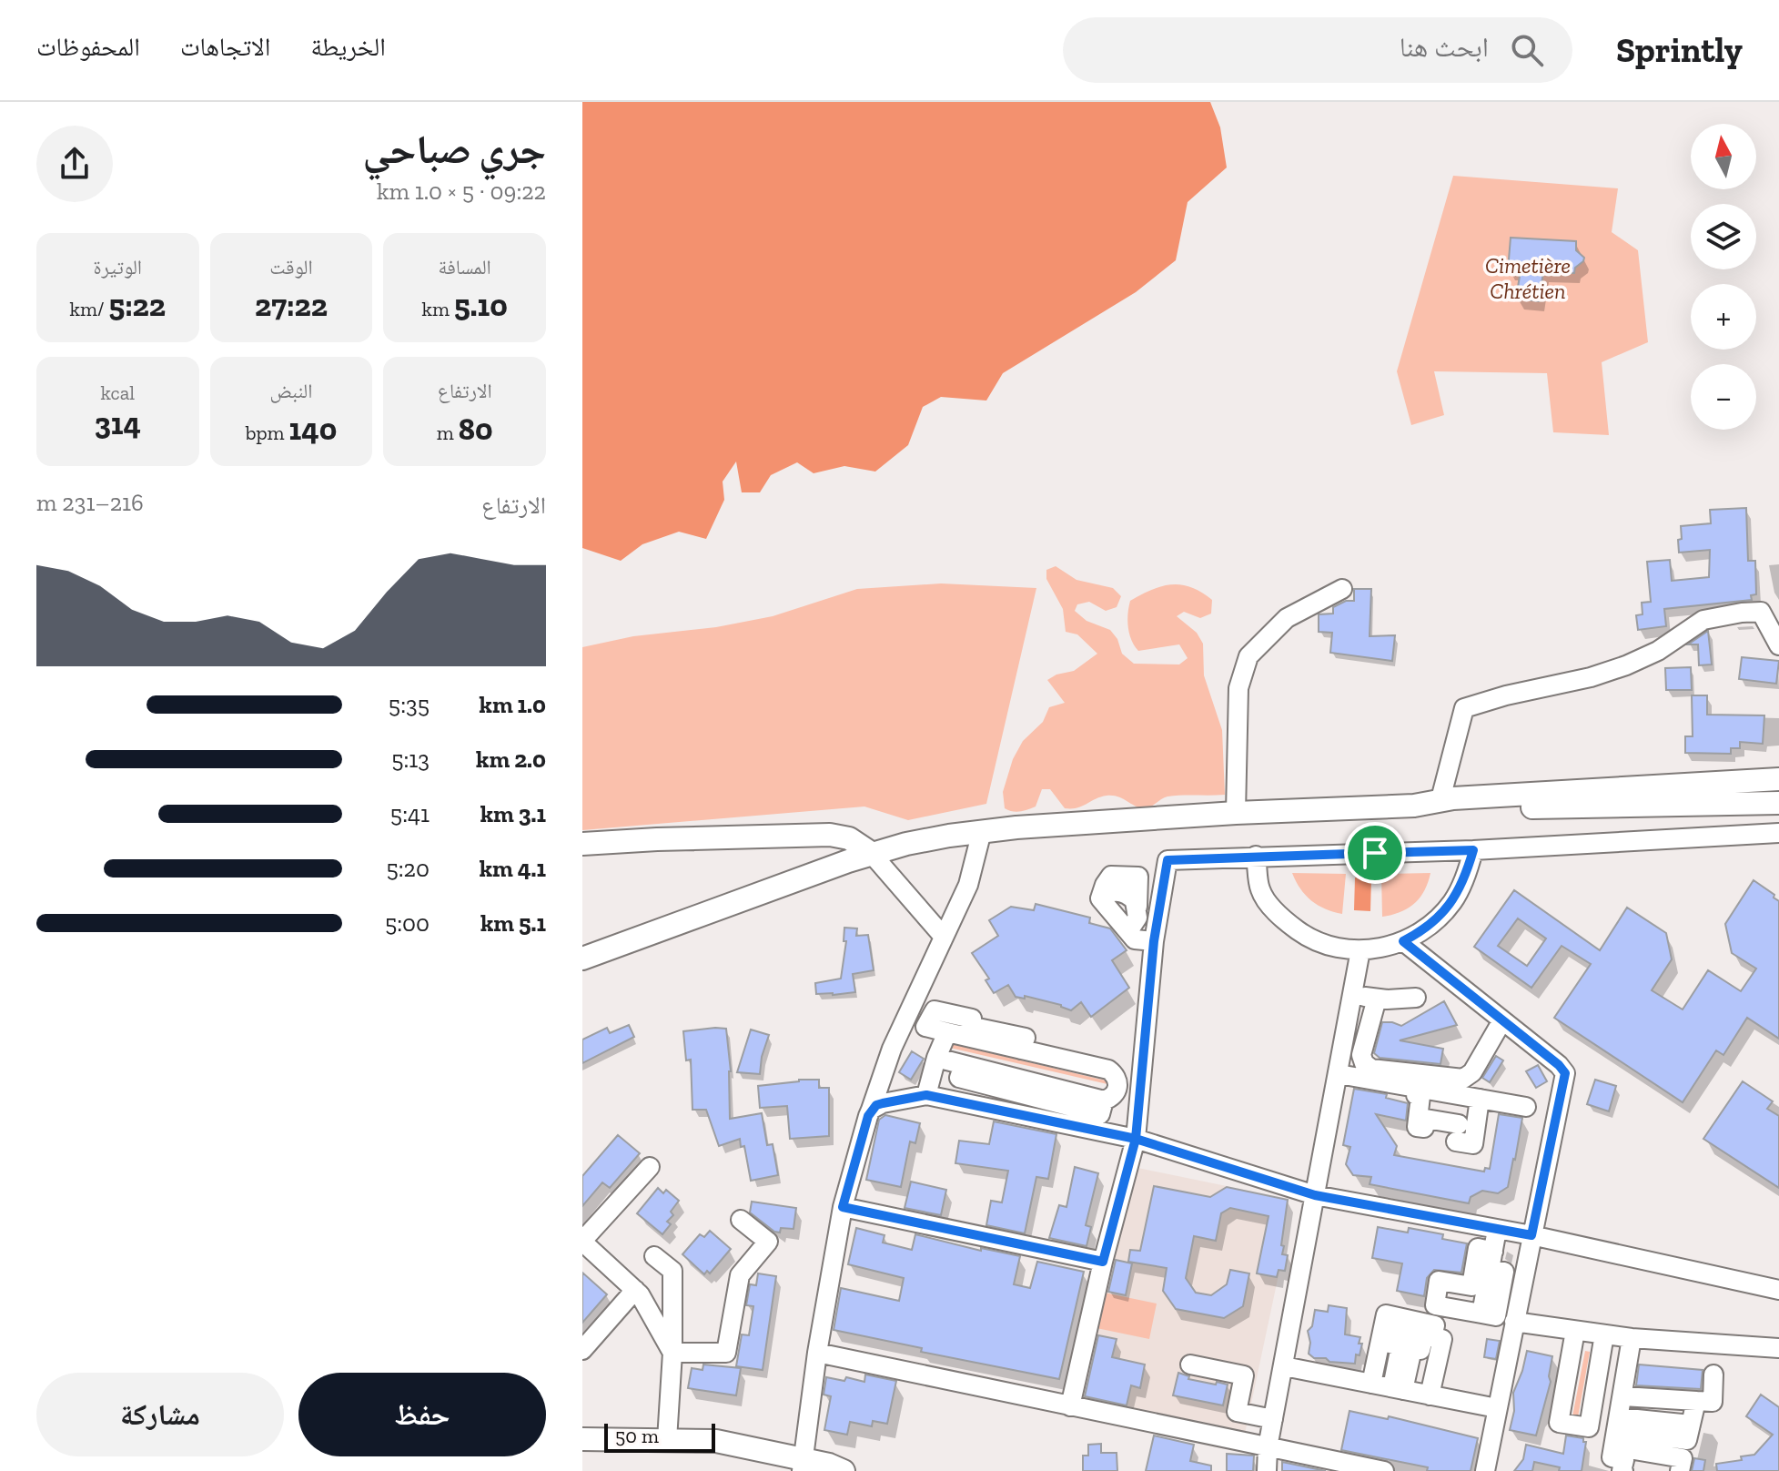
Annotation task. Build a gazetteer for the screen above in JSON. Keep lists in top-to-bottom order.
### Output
{
  "parks": ["Cimetière Chrétien"],
  "scale_bar": "50 m",
  "north": "top",
  "page": {
    "header": "Sprintly",
    "search": "ابحث هنا",
    "nav": ["الخريطة", "الاتجاهات", "المحفوظات"],
    "heading": ["جري صباحي", "09:22 · 5 × 1.0 km"],
    "map_buttons": ["+", "−"],
    "stats": [
      ["المسافة", "5.10 km"],
      ["الوقت", "27:22"],
      ["الوتيرة", "5:22 /km"],
      ["الارتفاع", "80 m"],
      ["النبض", "140 bpm"],
      ["kcal", "314"]
    ],
    "chart": ["الارتفاع", "216–231 m"],
    "list": [
      {
        "name": "1.0 km",
        "note": "5:35"
      },
      {
        "name": "2.0 km",
        "note": "5:13"
      },
      {
        "name": "3.1 km",
        "note": "5:41"
      },
      {
        "name": "4.1 km",
        "note": "5:20"
      },
      {
        "name": "5.1 km",
        "note": "5:00"
      }
    ],
    "buttons": ["حفظ", "مشاركة"],
    "scale": "50 m"
  }
}
